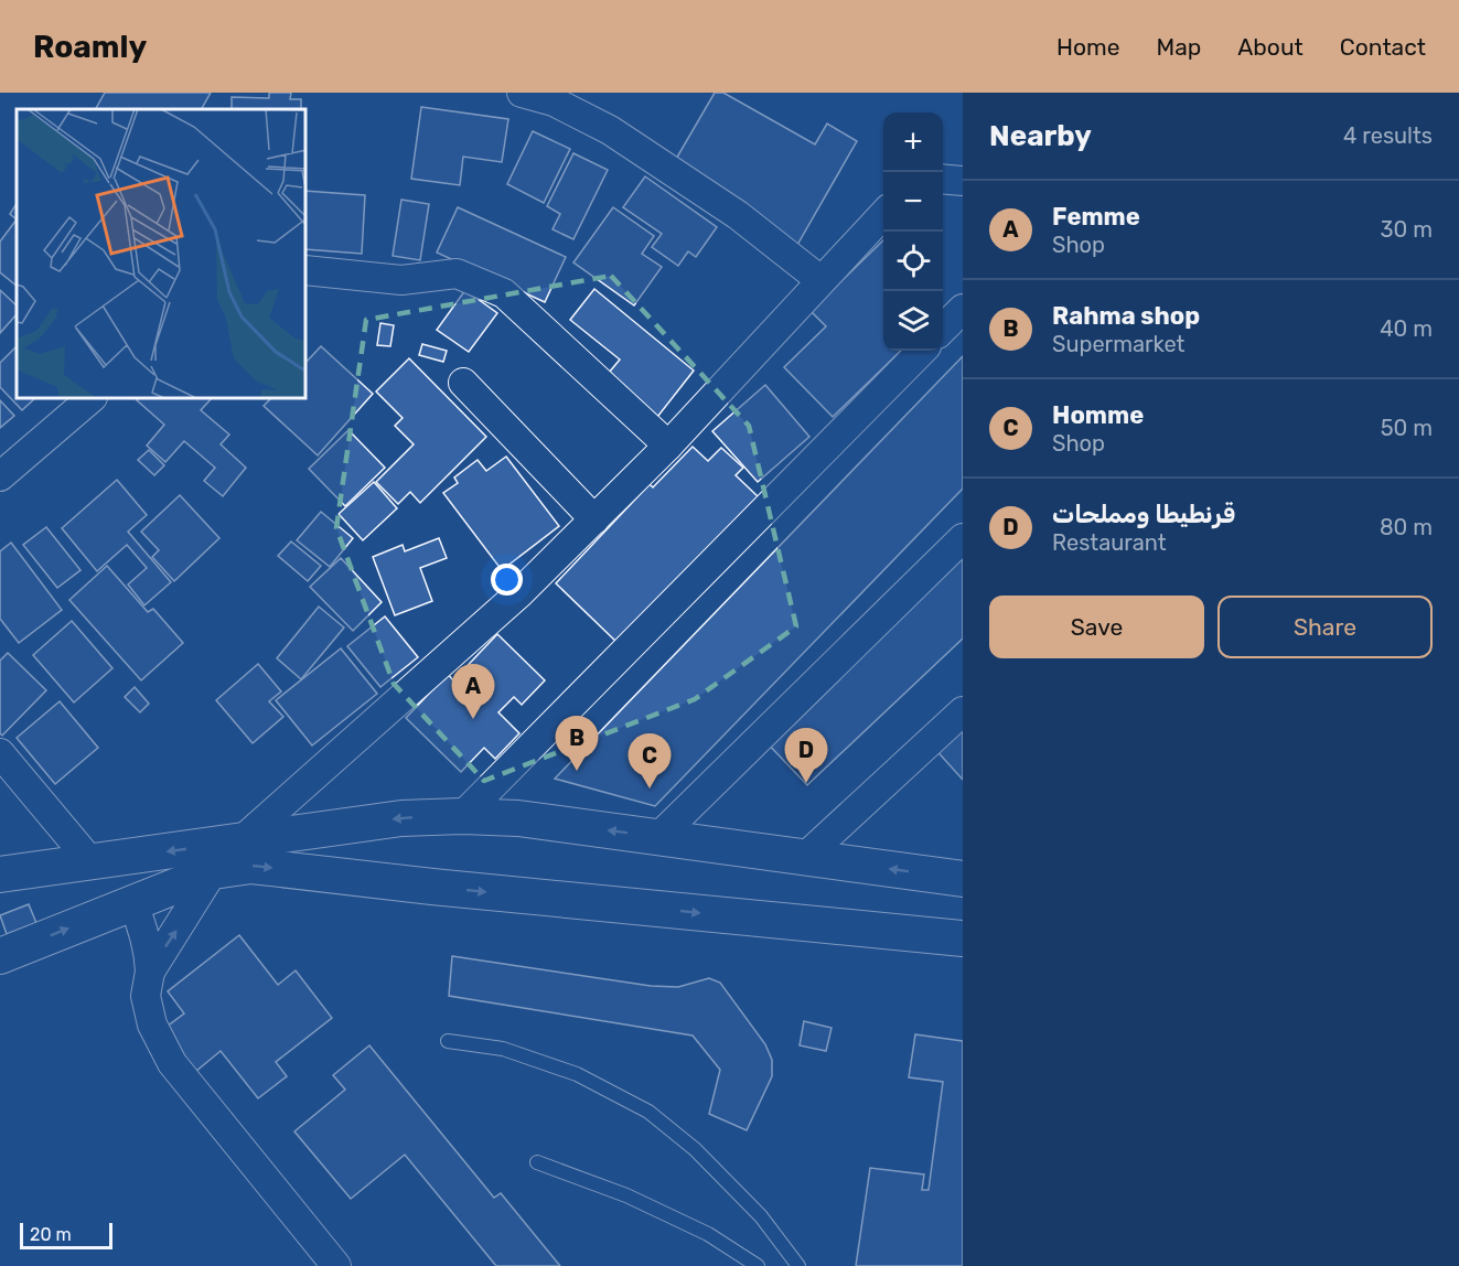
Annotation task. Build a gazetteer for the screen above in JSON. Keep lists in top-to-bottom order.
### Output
{
  "scale_bar": "20 m",
  "page": {
    "header": "Roamly",
    "nav": [
      "Home",
      "Map",
      "About",
      "Contact"
    ],
    "heading": ["Nearby", "4 results"],
    "map_buttons": ["+", "−"],
    "list": [
      {
        "mark": "A",
        "name": "Femme",
        "note": "Shop",
        "value": "30 m"
      },
      {
        "mark": "B",
        "name": "Rahma shop",
        "note": "Supermarket",
        "value": "40 m"
      },
      {
        "mark": "C",
        "name": "Homme",
        "note": "Shop",
        "value": "50 m"
      },
      {
        "mark": "D",
        "name": "قرنطيطا ومملحات",
        "note": "Restaurant",
        "value": "80 m"
      }
    ],
    "buttons": ["Save", "Share"],
    "pins": [
      "A",
      "B",
      "D",
      "C"
    ],
    "scale": "20 m"
  }
}
